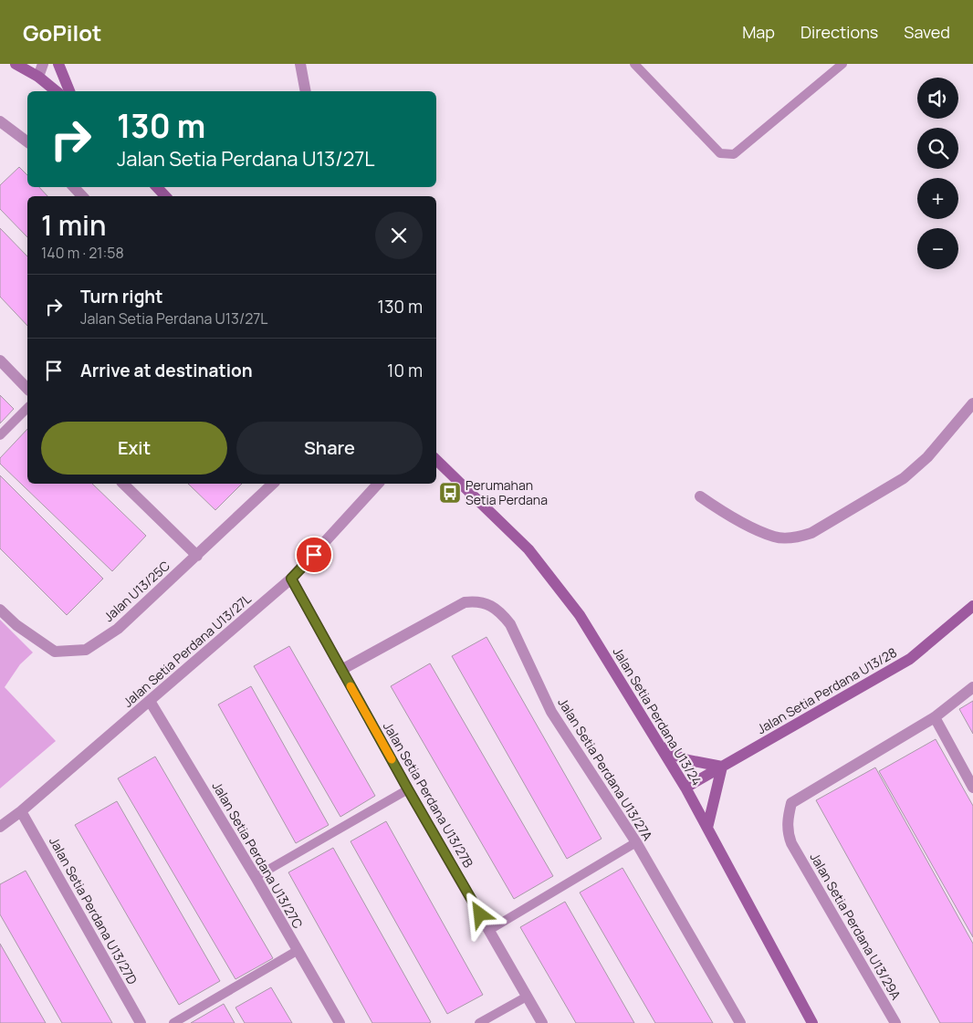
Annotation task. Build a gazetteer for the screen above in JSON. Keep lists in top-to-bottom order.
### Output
{
  "streets": {
    "street": [
      "Jalan U13/25C",
      "Jalan Setia Perdana U13/27L",
      "Jalan Setia Perdana U13/28",
      "Jalan Setia Perdana U13/24",
      "Jalan Setia Perdana U13/27A",
      "Jalan Setia Perdana U13/27B",
      "Jalan Setia Perdana U13/27C",
      "Jalan Setia Perdana U13/27D",
      "Jalan Setia Perdana U13/29A"
    ]
  },
  "crossings": [
    ["Jalan Setia Perdana U13/27L", "Jalan Setia Perdana U13/27B"],
    ["Jalan Setia Perdana U13/27L", "Jalan Setia Perdana U13/27C"],
    ["Jalan Setia Perdana U13/27L", "Jalan Setia Perdana U13/27D"],
    ["Jalan Setia Perdana U13/28", "Jalan Setia Perdana U13/24"],
    ["Jalan Setia Perdana U13/27A", "Jalan Setia Perdana U13/27B"]
  ],
  "places": {
    "bus stop": ["Perumahan Setia Perdana"]
  },
  "page": {
    "header": "GoPilot",
    "nav": ["Map", "Directions", "Saved"],
    "map_buttons": ["+", "−"],
    "turn": ["130 m", "Jalan Setia Perdana U13/27L"],
    "heading": ["1 min", "140 m · 21:58"],
    "list": [
      {
        "name": "Turn right",
        "note": "Jalan Setia Perdana U13/27L",
        "value": "130 m"
      },
      {
        "name": "Arrive at destination",
        "value": "10 m"
      }
    ],
    "buttons": ["Exit", "Share"]
  }
}
